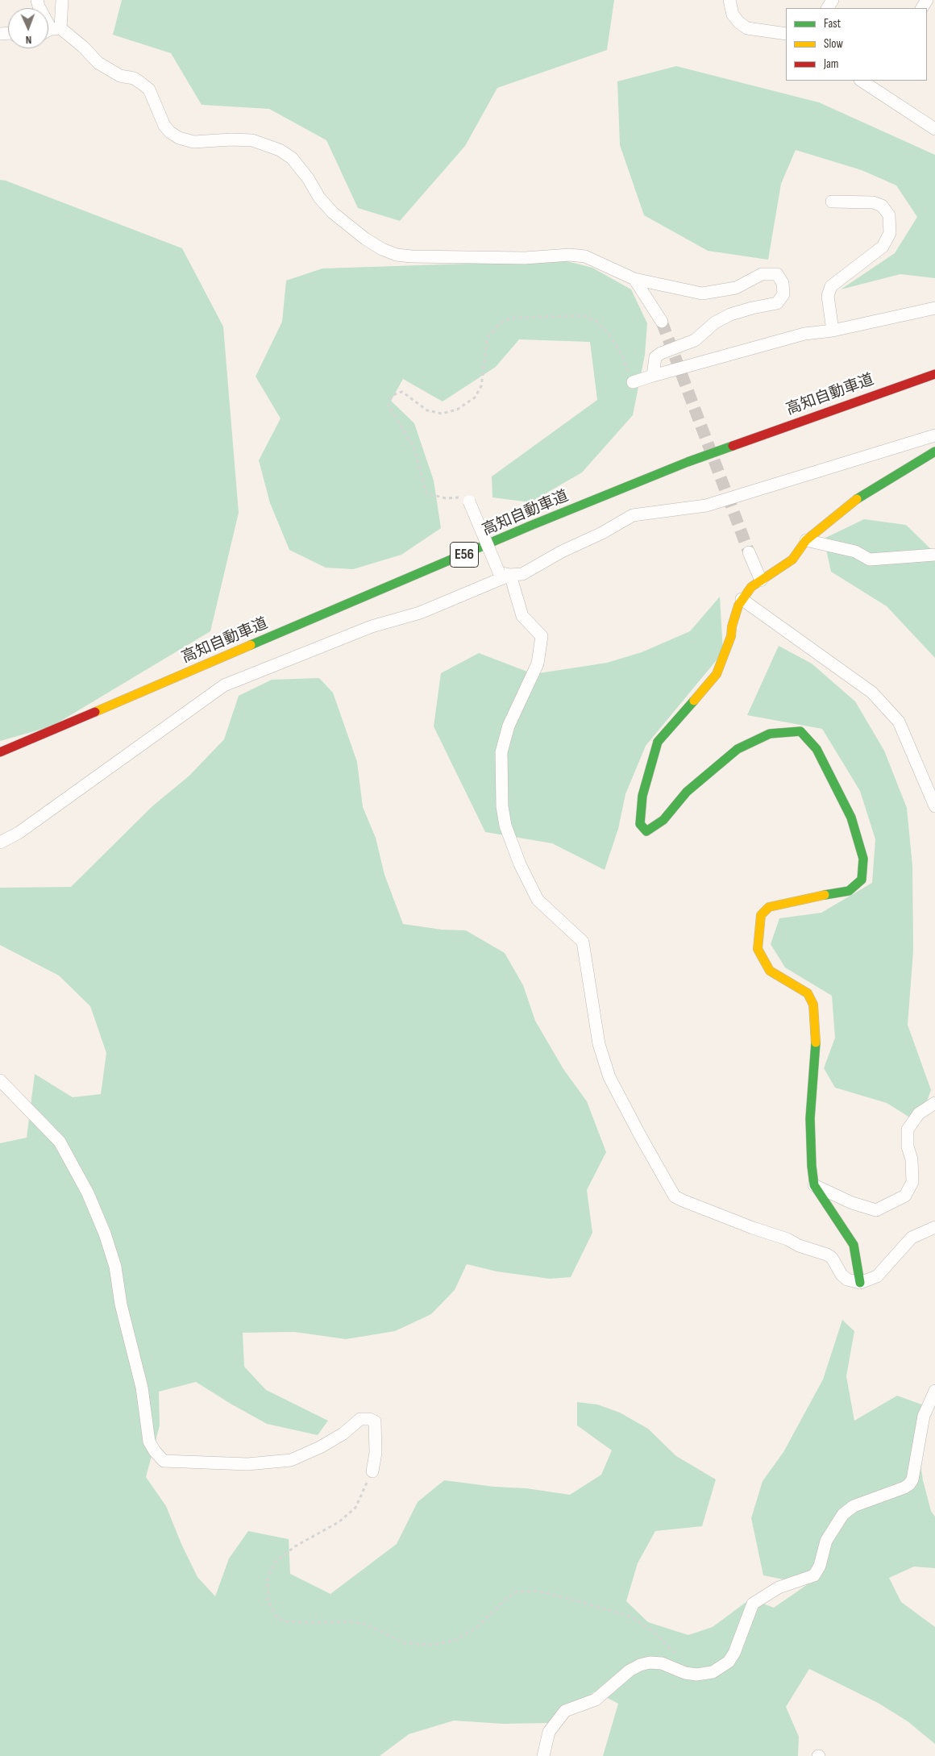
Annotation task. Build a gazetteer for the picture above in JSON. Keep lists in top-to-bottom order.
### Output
{
  "streets": {
    "main road": ["高知自動車道", "E56"]
  },
  "legend": ["Fast", "Slow", "Jam"],
  "north": "bottom"
}
